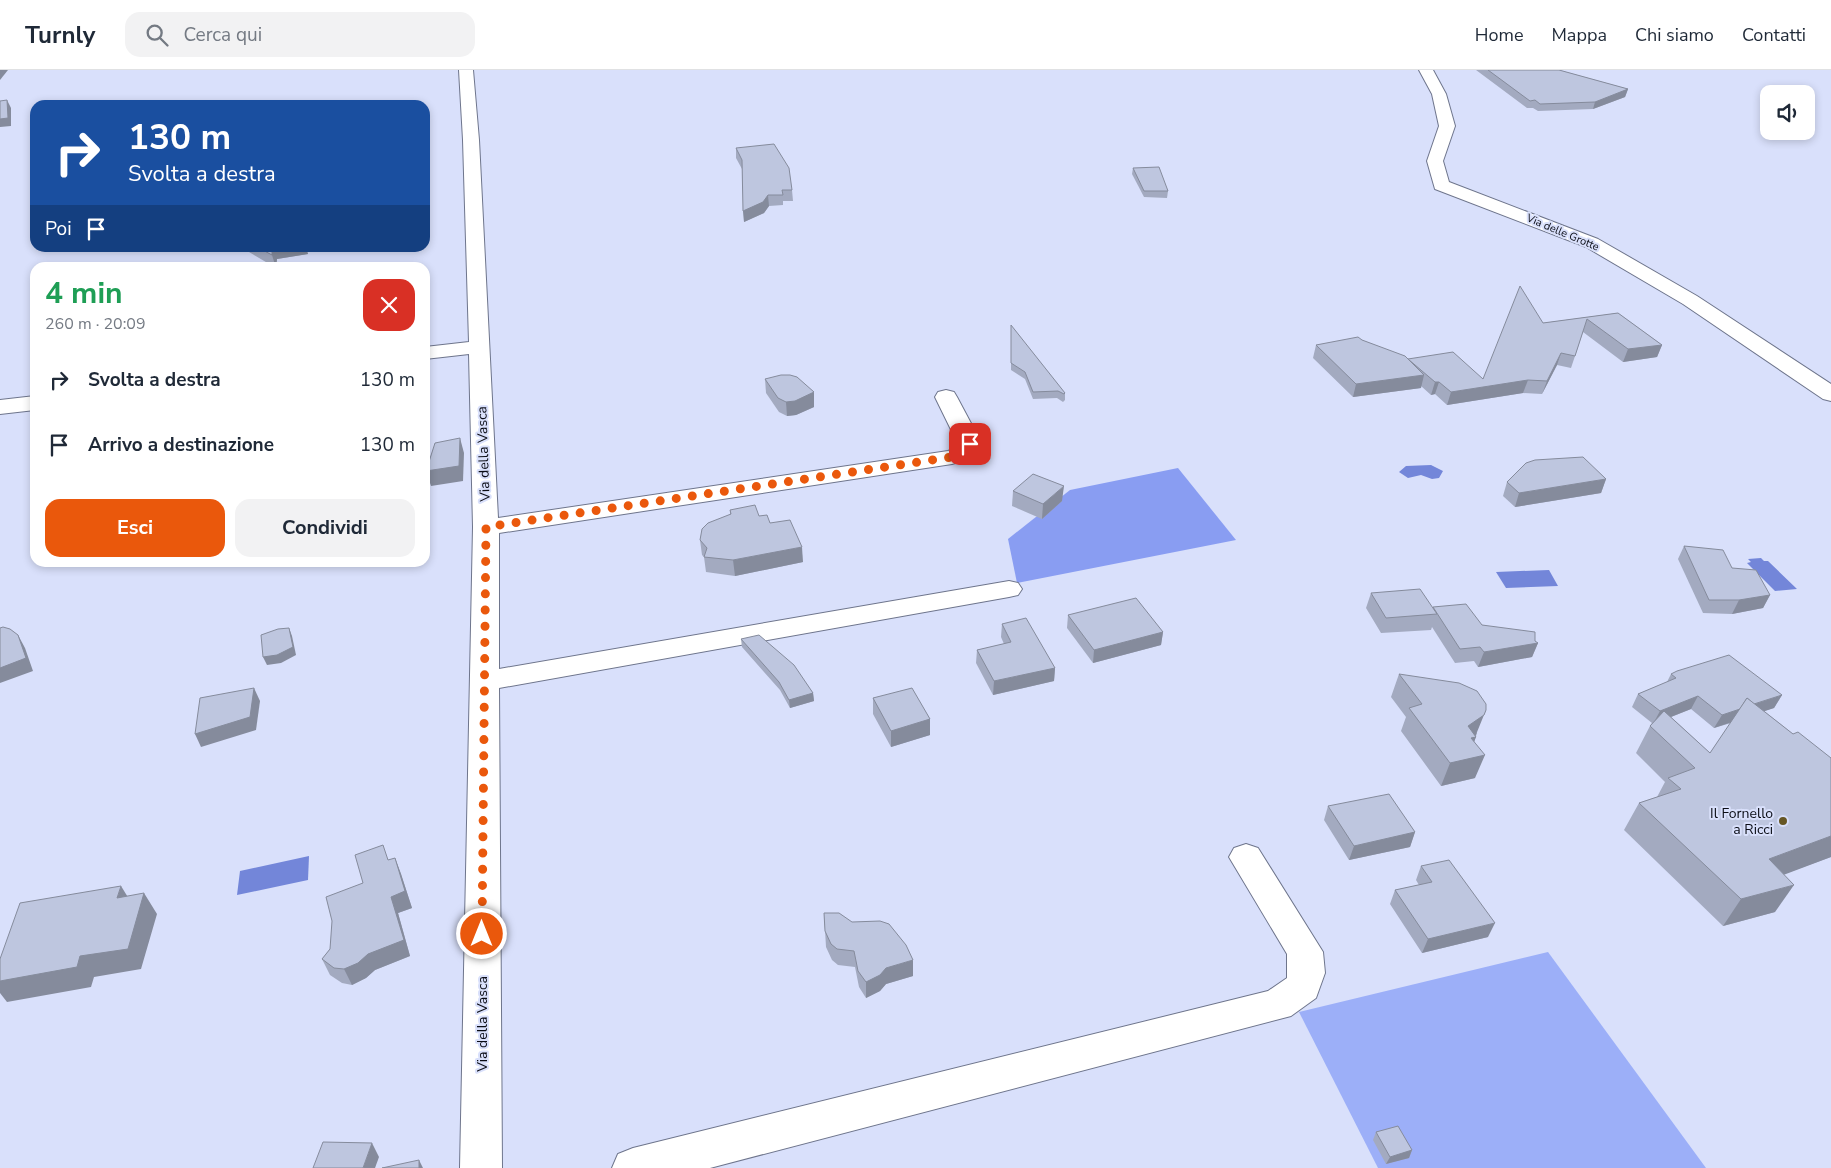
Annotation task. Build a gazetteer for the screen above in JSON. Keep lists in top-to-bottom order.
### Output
{
  "streets": {
    "street": ["Via delle Grotte", "Via della Vasca"]
  },
  "places": ["Il Fornello a Ricci"],
  "page": {
    "header": "Turnly",
    "search": "Cerca qui",
    "nav": [
      "Home",
      "Mappa",
      "Chi siamo",
      "Contatti"
    ],
    "turn": ["130 m", "Svolta a destra"],
    "then": "Poi",
    "heading": ["4 min", "260 m · 20:09"],
    "list": [
      {
        "name": "Svolta a destra",
        "value": "130 m"
      },
      {
        "name": "Arrivo a destinazione",
        "value": "130 m"
      }
    ],
    "buttons": ["Esci", "Condividi"]
  }
}
